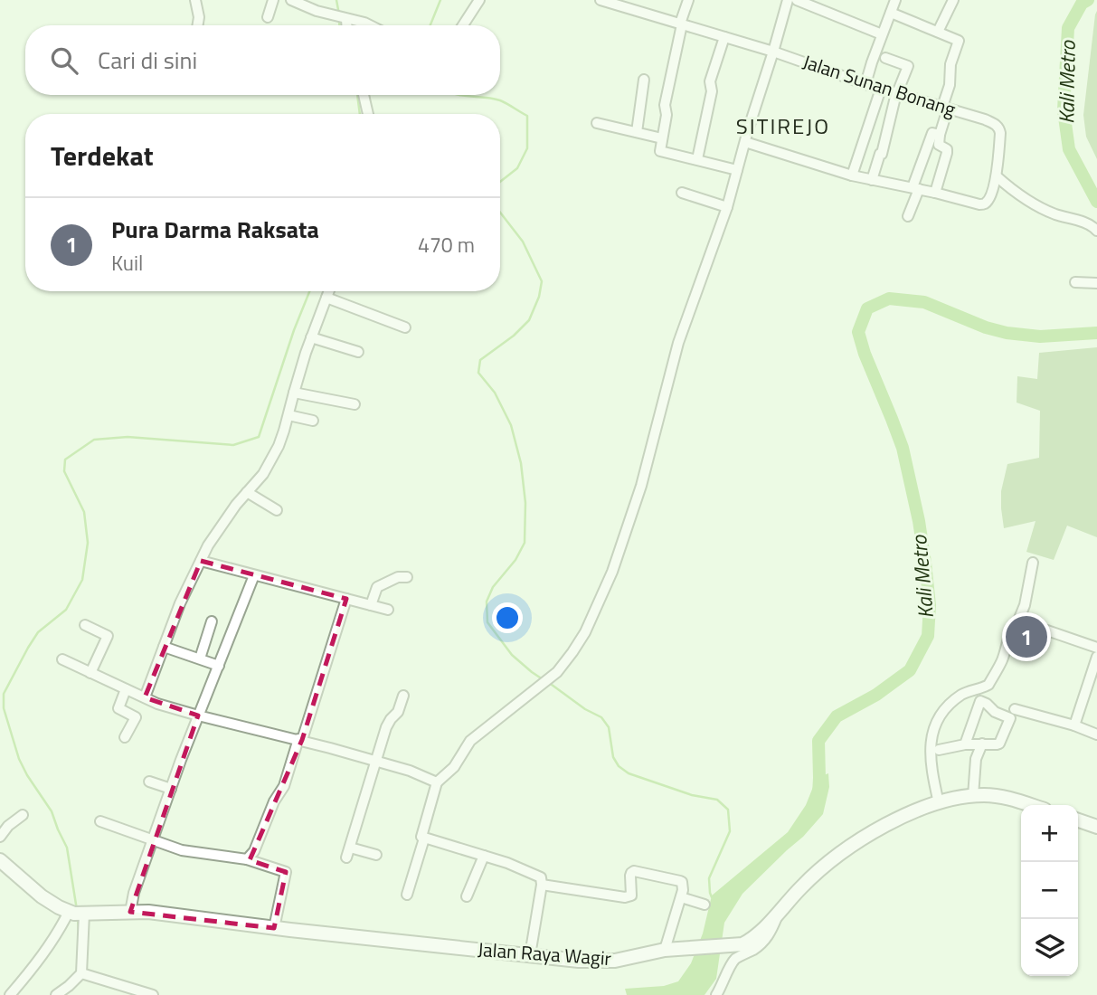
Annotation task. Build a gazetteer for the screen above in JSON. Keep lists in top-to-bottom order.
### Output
{
  "streets": {
    "main road": ["Jalan Raya Wagir"],
    "street": ["Jalan Sunan Bonang"]
  },
  "districts": ["SITIREJO"],
  "water": ["Kali Metro"],
  "page": {
    "search": "Cari di sini",
    "heading": "Terdekat",
    "list": [
      {
        "mark": "1",
        "name": "Pura Darma Raksata",
        "note": "Kuil",
        "value": "470 m"
      }
    ],
    "pins": "1",
    "map_buttons": ["+", "−"]
  }
}
